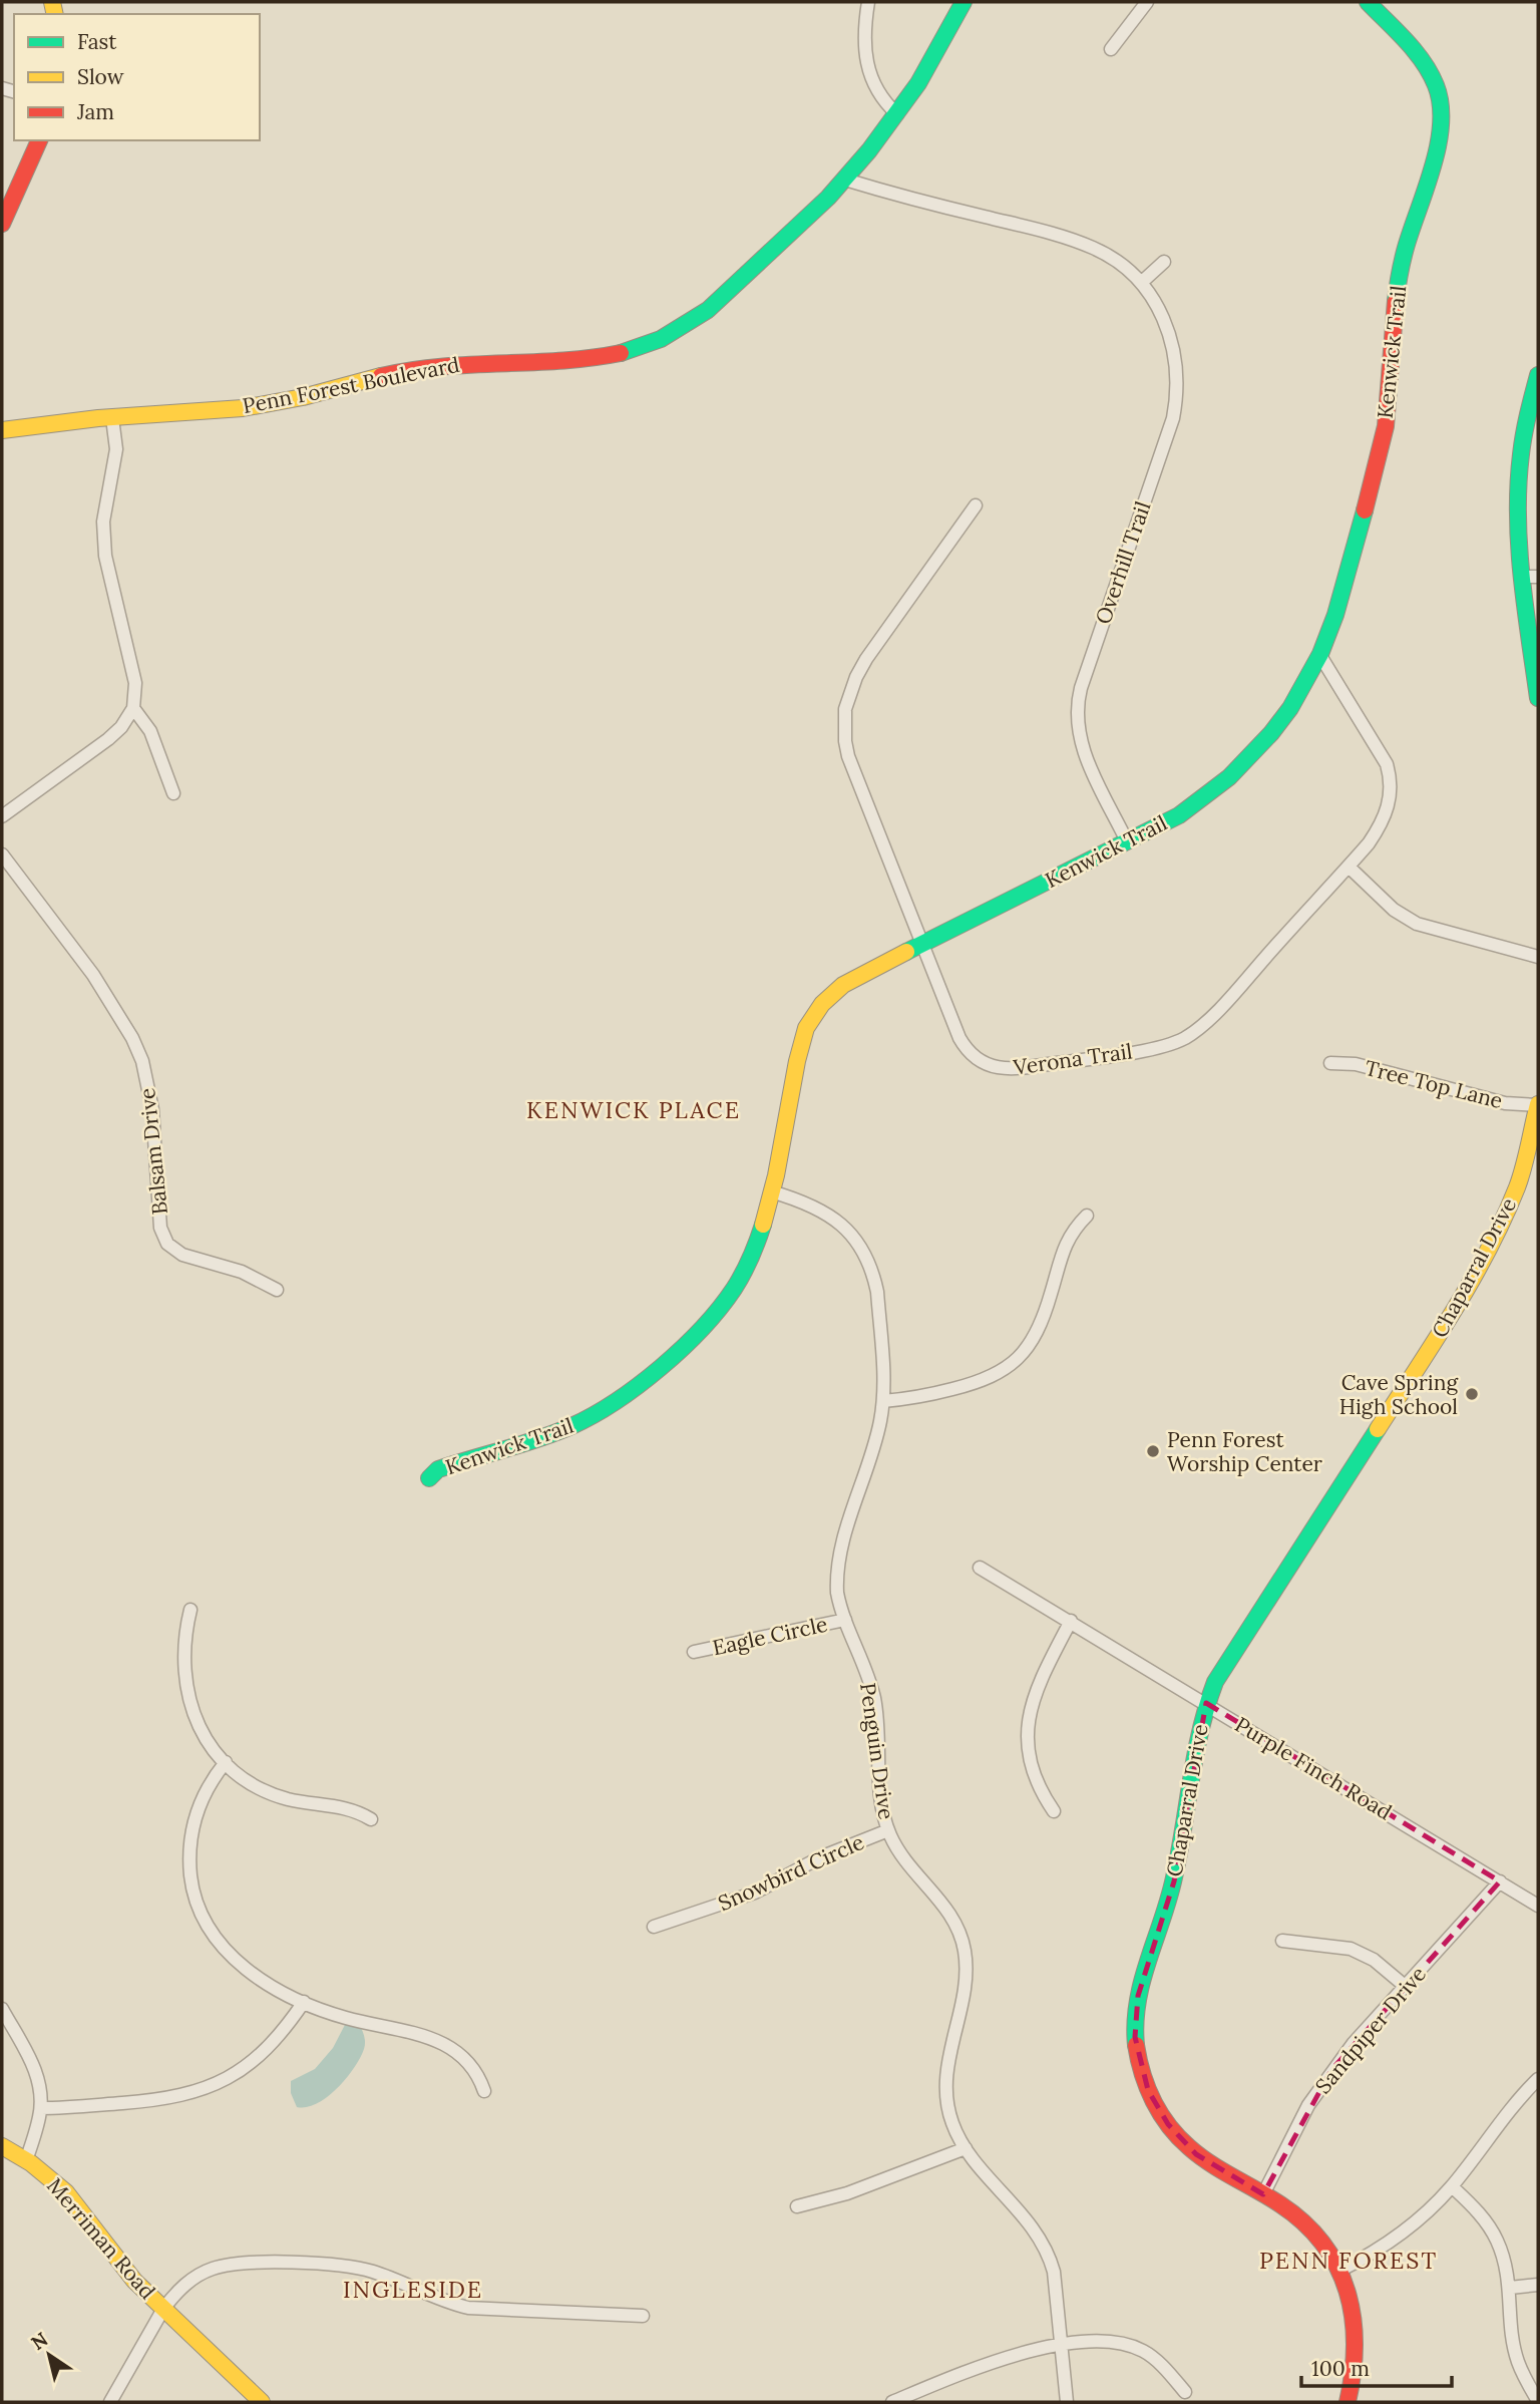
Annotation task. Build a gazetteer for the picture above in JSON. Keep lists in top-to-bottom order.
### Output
{
  "streets": {
    "street": [
      "Kenwick Trail",
      "Penn Forest Boulevard",
      "Overhill Trail",
      "Verona Trail",
      "Tree Top Lane",
      "Balsam Drive",
      "Chaparral Drive",
      "Eagle Circle",
      "Penguin Drive",
      "Purple Finch Road",
      "Snowbird Circle",
      "Sandpiper Drive",
      "Merriman Road"
    ]
  },
  "crossings": [
    ["Kenwick Trail", "Overhill Trail"],
    ["Kenwick Trail", "Verona Trail"],
    ["Kenwick Trail", "Penguin Drive"],
    ["Penn Forest Boulevard", "Overhill Trail"],
    ["Tree Top Lane", "Chaparral Drive"],
    ["Chaparral Drive", "Purple Finch Road"],
    ["Chaparral Drive", "Sandpiper Drive"],
    ["Eagle Circle", "Penguin Drive"],
    ["Penguin Drive", "Snowbird Circle"],
    ["Purple Finch Road", "Sandpiper Drive"]
  ],
  "districts": ["KENWICK PLACE", "PENN FOREST", "INGLESIDE"],
  "places": ["Cave Spring High School", "Penn Forest Worship Center"],
  "legend": ["Fast", "Slow", "Jam"],
  "scale_bar": "100 m",
  "north": "top left"
}
